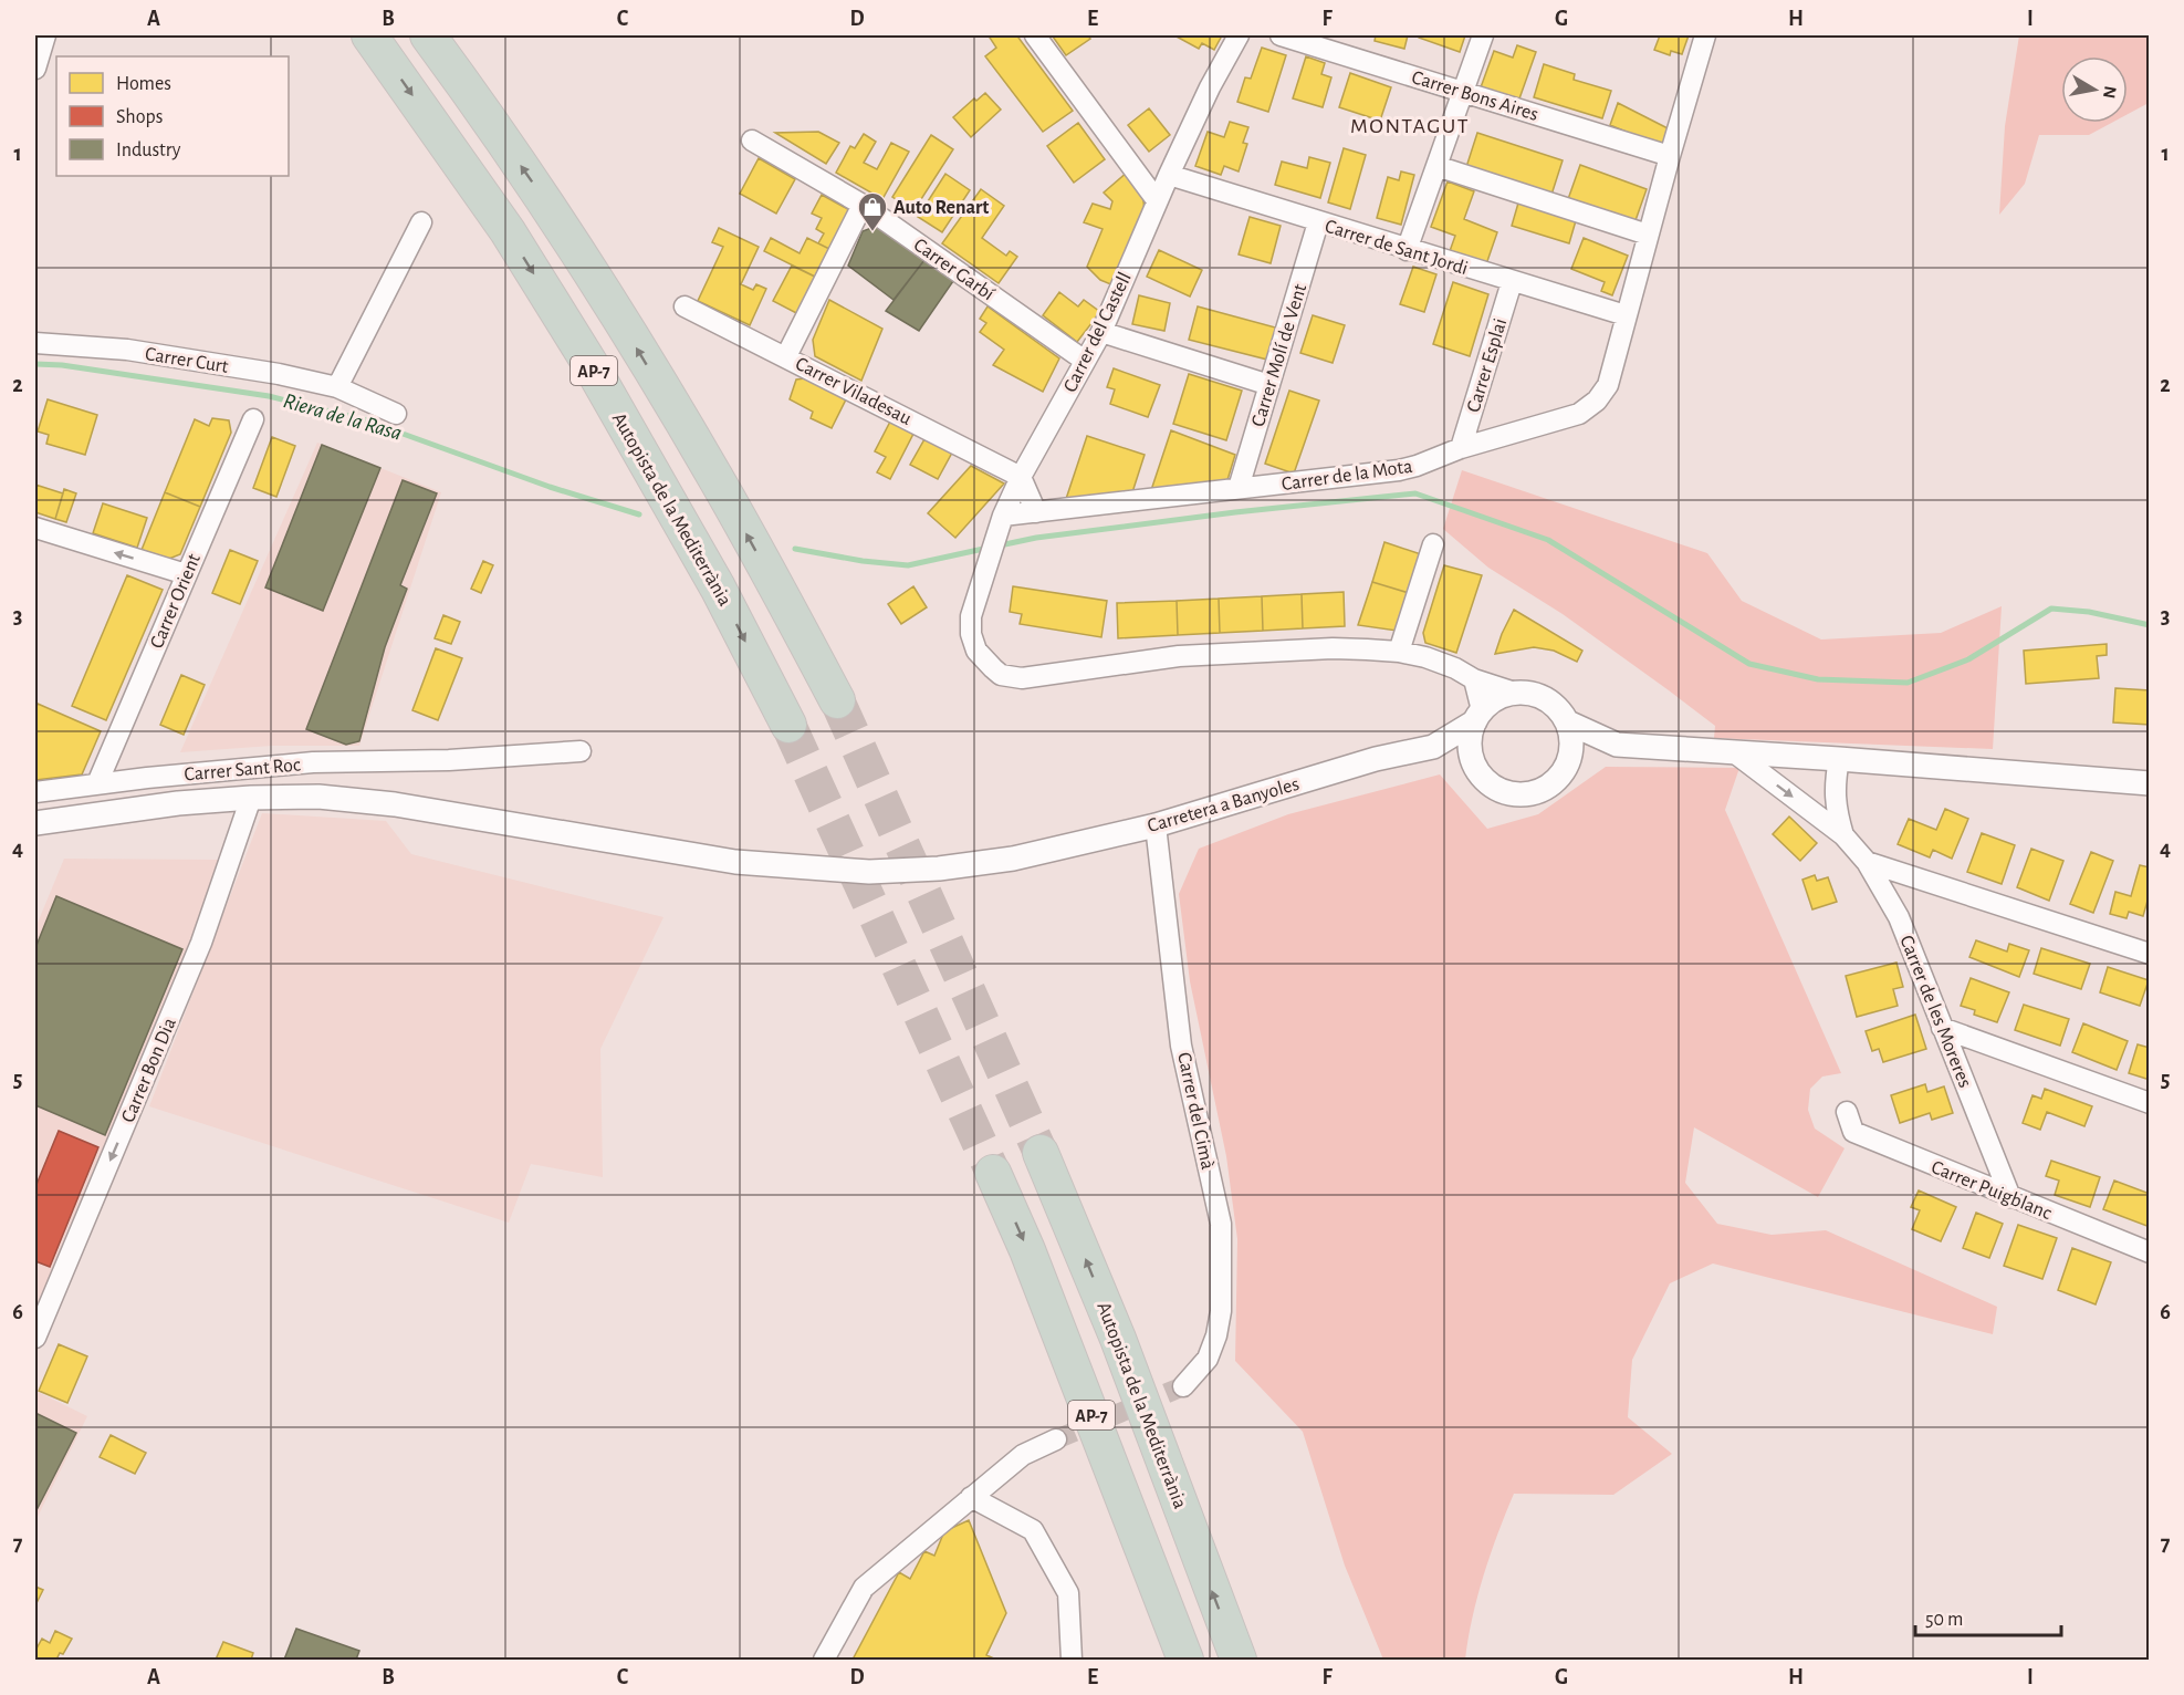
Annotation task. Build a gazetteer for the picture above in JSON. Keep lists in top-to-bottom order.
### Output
{
  "streets": {
    "highway": ["AP-7", "Autopista de la Mediterrània"],
    "street": [
      "Carrer Bons Aires",
      "Carrer de Sant Jordi",
      "Carrer Garbí",
      "Carrer del Castell",
      "Carrer Molí de Vent",
      "Carrer Curt",
      "Carrer Esplai",
      "Carrer Viladesau",
      "Carrer de la Mota",
      "Carrer Orient",
      "Carrer Sant Roc",
      "Carretera a Banyoles",
      "Carrer de les Moreres",
      "Carrer Bon Dia",
      "Carrer del Cimà",
      "Carrer Puigblanc"
    ]
  },
  "crossings": [
    ["Carrer Bons Aires", "Carrer de la Mota"],
    ["Carrer de Sant Jordi", "Carrer del Castell"],
    ["Carrer de Sant Jordi", "Carrer Molí de Vent"],
    ["Carrer de Sant Jordi", "Carrer Esplai"],
    ["Carrer de Sant Jordi", "Carrer de la Mota"],
    ["Carrer Garbí", "Carrer del Castell"],
    ["Carrer del Castell", "Carrer Viladesau"],
    ["Carrer del Castell", "Carrer de la Mota"],
    ["Carrer Molí de Vent", "Carrer de la Mota"],
    ["Carrer Esplai", "Carrer de la Mota"],
    ["Carrer Orient", "Carrer Sant Roc"],
    ["Carretera a Banyoles", "Carrer Bon Dia"],
    ["Carretera a Banyoles", "Carrer del Cimà"],
    ["Carrer de les Moreres", "Carrer Puigblanc"]
  ],
  "one_way": ["Carrer Bon Dia"],
  "districts": ["MONTAGUT"],
  "water": ["Riera de la Rasa"],
  "places": {
    "shop": ["Auto Renart"]
  },
  "legend": ["Homes", "Shops", "Industry"],
  "scale_bar": "50 m",
  "north": "right",
  "grid": {
    "columns": [
      "A",
      "B",
      "C",
      "D",
      "E",
      "F",
      "G",
      "H",
      "I"
    ],
    "rows": [
      "1",
      "2",
      "3",
      "4",
      "5",
      "6",
      "7"
    ]
  }
}
